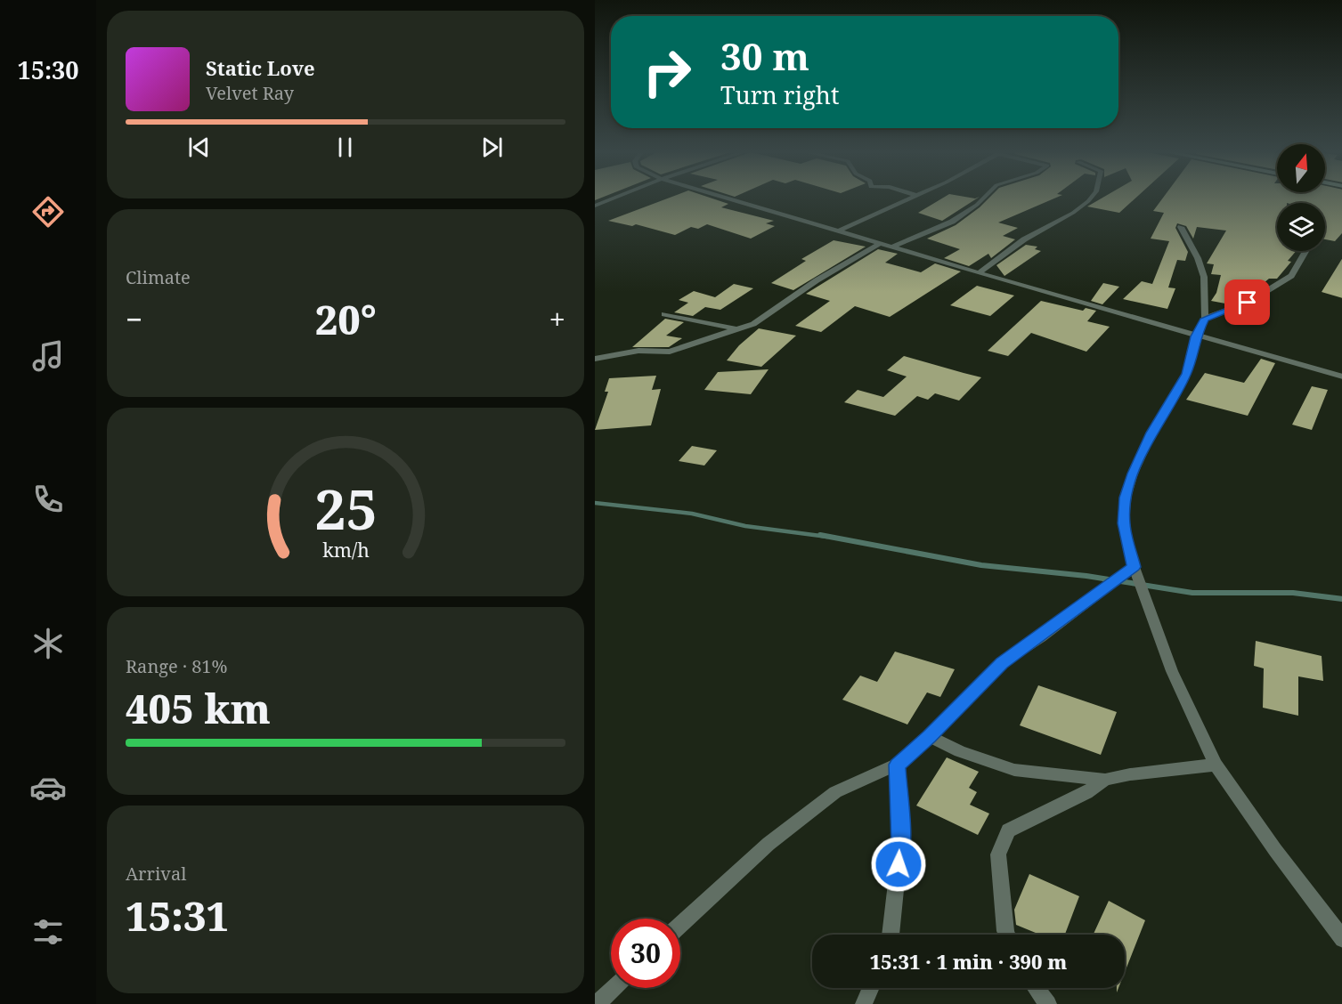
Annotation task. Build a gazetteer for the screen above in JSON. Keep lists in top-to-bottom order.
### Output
{
  "north": "top",
  "page": {
    "tabs": "15:30",
    "turn": ["30 m", "Turn right"],
    "song": ["Static Love", "Velvet Ray"],
    "tile": [
      "Climate",
      ["Range · 81%", "405 km"],
      ["Arrival", "15:31"]
    ],
    "heat": ["−", "20°", "+"],
    "limit": "30",
    "trip": "15:31 · 1 min · 390 m",
    "gauge": ["25", "km/h"]
  }
}
